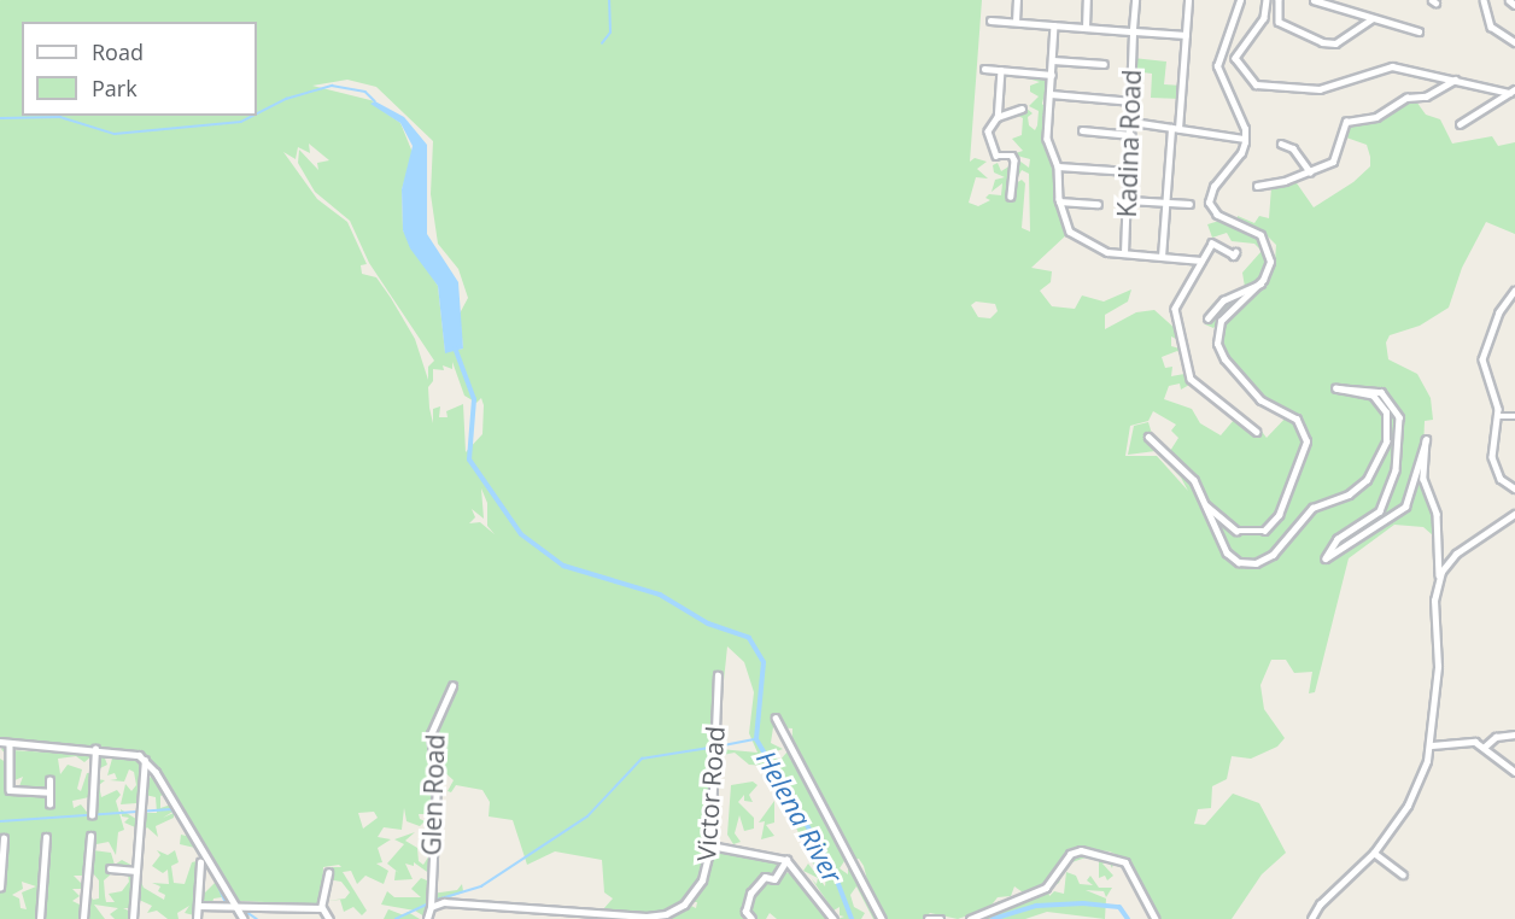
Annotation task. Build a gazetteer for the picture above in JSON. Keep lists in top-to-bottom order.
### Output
{
  "streets": {
    "street": ["Kadina Road", "Victor Road", "Glen Road"]
  },
  "crossings": [
    ["Victor Road", "Glen Road"]
  ],
  "water": ["Helena River"],
  "legend": ["Road", "Park"]
}
